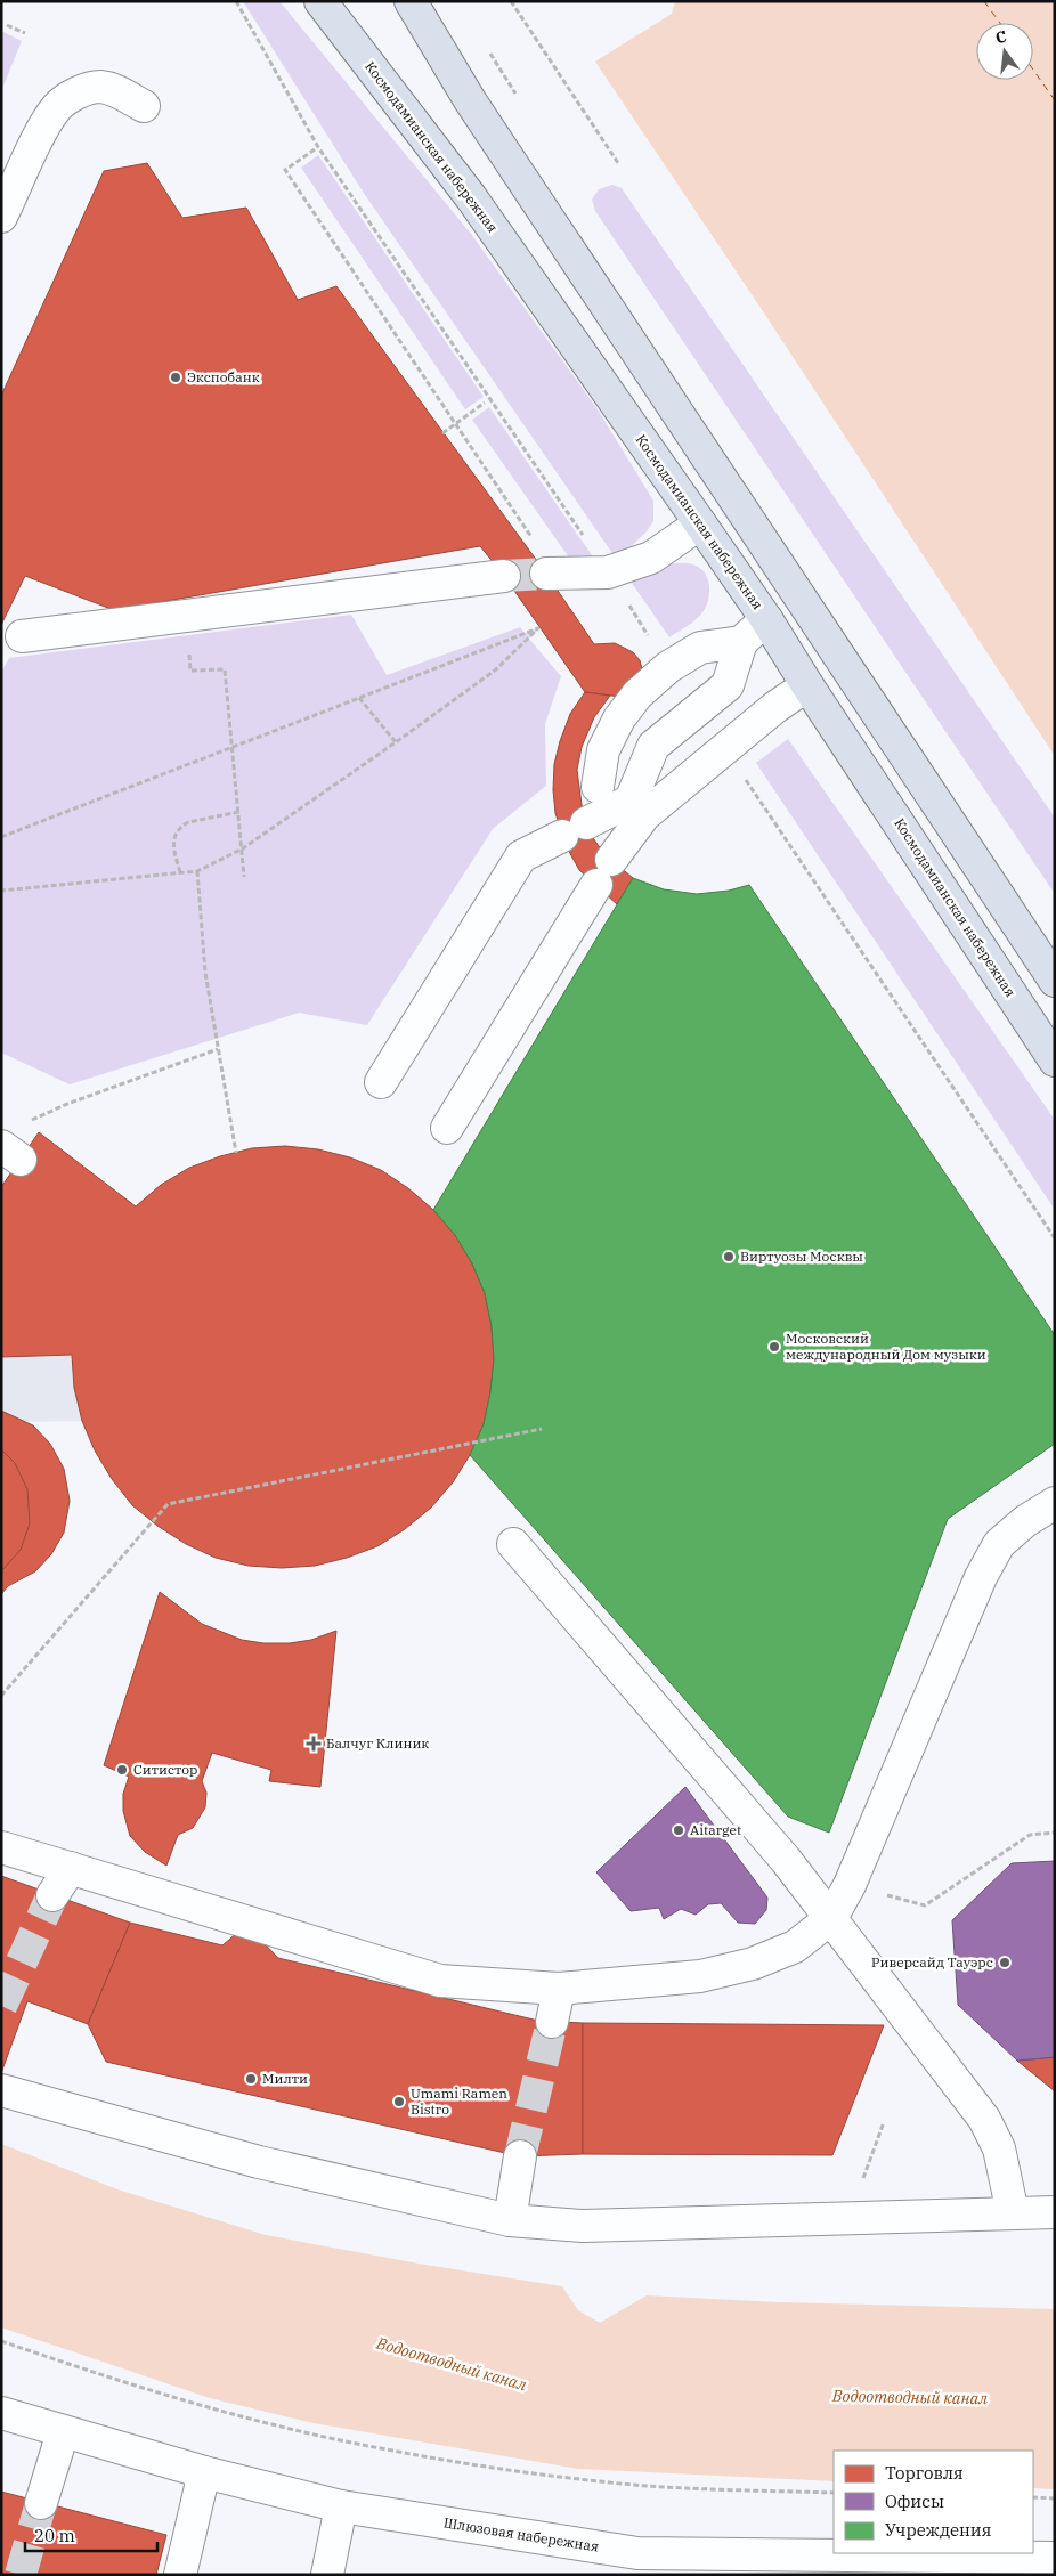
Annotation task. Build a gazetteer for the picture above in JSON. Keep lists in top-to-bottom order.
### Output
{
  "streets": {
    "main road": ["Космодамианская набережная"],
    "street": ["Шлюзовая набережная"]
  },
  "water": ["Водоотводный канал"],
  "places": {
    "other": [
      "Экспобанк",
      "Виртуозы Москвы",
      "Московский международный Дом музыки",
      "Ситистор",
      "Aitarget",
      "Риверсайд Тауэрс",
      "Милти",
      "Umami Ramen Bistro"
    ],
    "health": ["Балчуг Клиник"]
  },
  "legend": ["Торговля", "Офисы", "Учреждения"],
  "scale_bar": "20 m",
  "north": "top"
}
